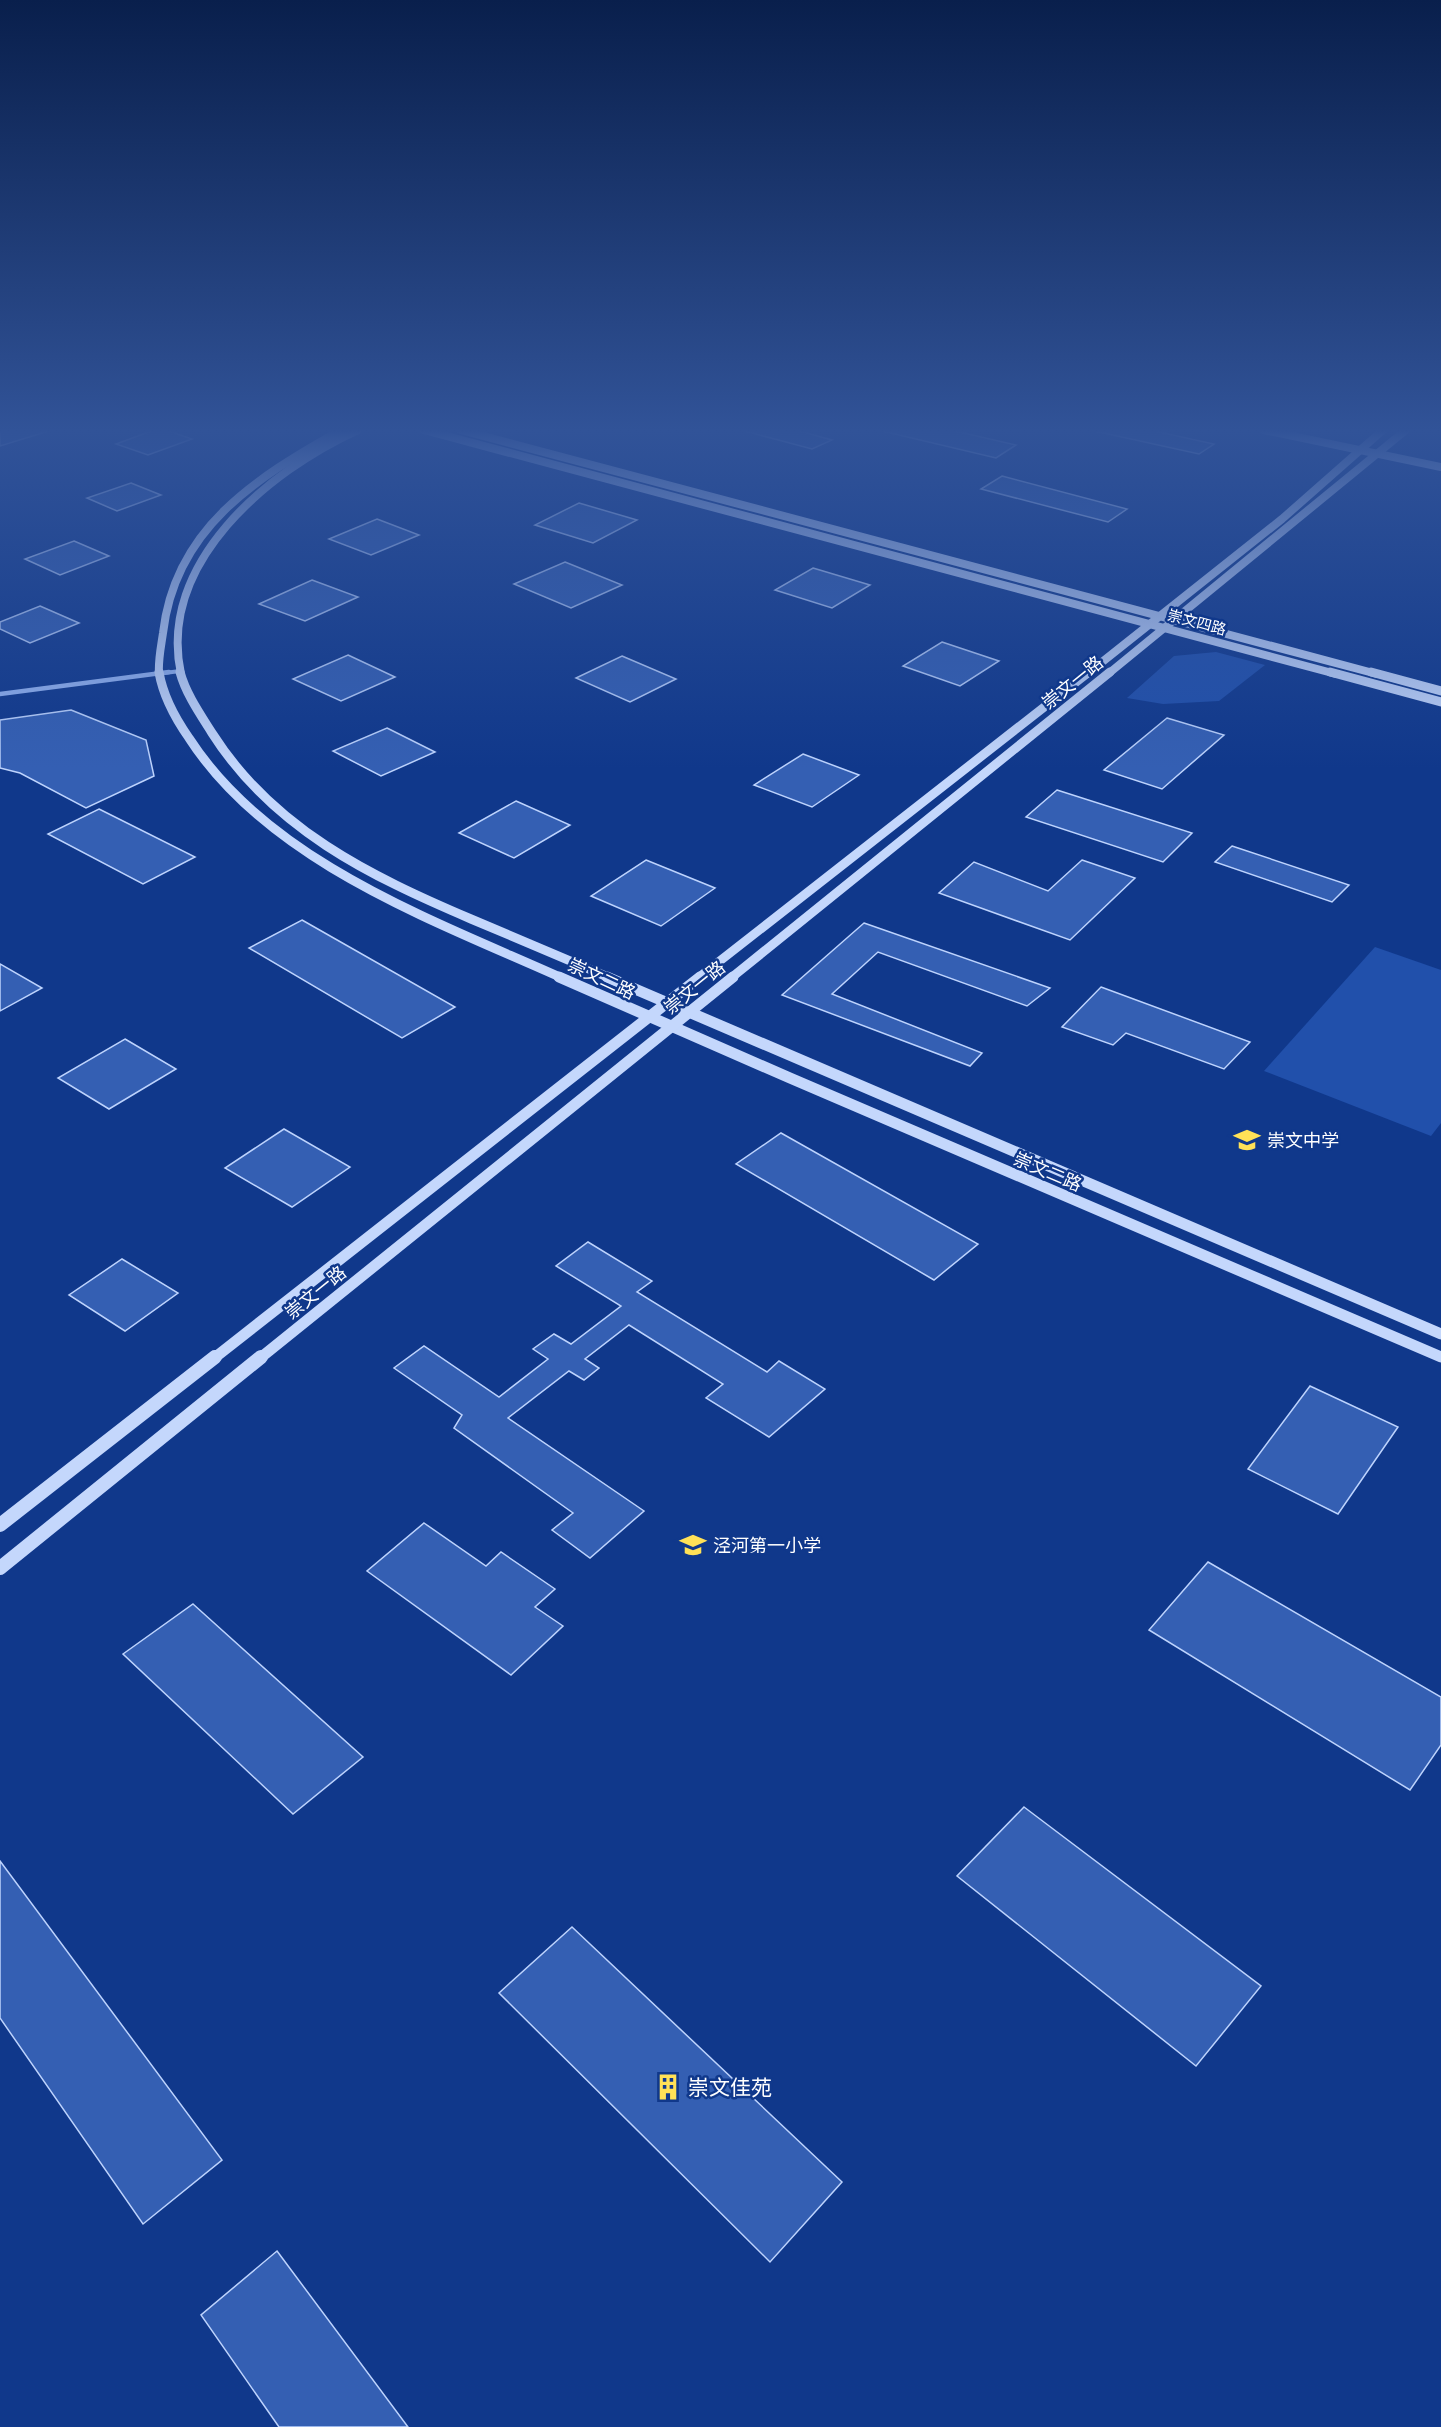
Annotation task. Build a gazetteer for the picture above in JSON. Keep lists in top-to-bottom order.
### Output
{
  "streets": {
    "street": ["崇文四路", "崇文一路", "崇文二路"]
  },
  "crossings": [
    ["崇文四路", "崇文一路"],
    ["崇文一路", "崇文二路"]
  ],
  "places": {
    "school or university": ["崇文中学", "泾河第一小学"],
    "building": ["崇文佳苑"]
  }
}
